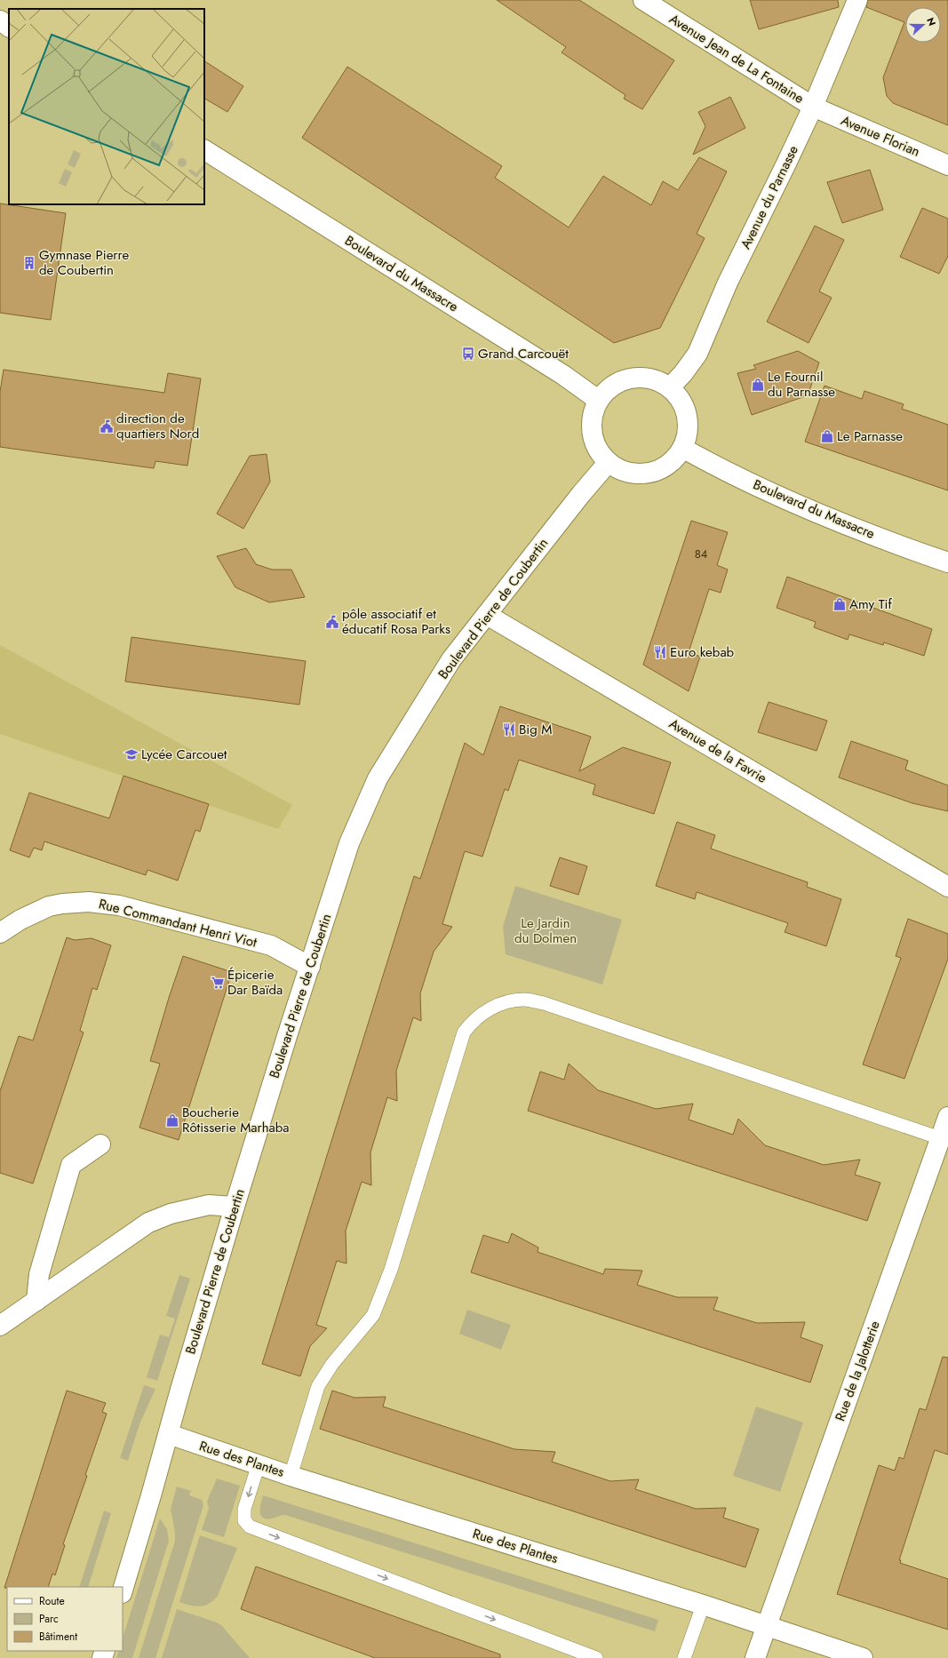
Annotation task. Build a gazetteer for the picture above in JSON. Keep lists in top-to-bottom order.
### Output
{
  "streets": {
    "street": [
      "Avenue Jean de La Fontaine",
      "Avenue Florian",
      "Avenue du Parnasse",
      "Boulevard du Massacre",
      "Boulevard Pierre de Coubertin",
      "Avenue de la Favrie",
      "Rue Commandant Henri Viot",
      "Rue de la Jalotterie",
      "Rue des Plantes"
    ]
  },
  "crossings": [
    ["Avenue Jean de La Fontaine", "Avenue Florian"],
    ["Avenue Jean de La Fontaine", "Avenue du Parnasse"],
    ["Avenue Florian", "Avenue du Parnasse"],
    ["Avenue du Parnasse", "Boulevard du Massacre"],
    ["Avenue du Parnasse", "Boulevard Pierre de Coubertin"],
    ["Boulevard du Massacre", "Boulevard Pierre de Coubertin"],
    ["Boulevard Pierre de Coubertin", "Avenue de la Favrie"],
    ["Boulevard Pierre de Coubertin", "Rue Commandant Henri Viot"],
    ["Boulevard Pierre de Coubertin", "Rue des Plantes"],
    ["Rue de la Jalotterie", "Rue des Plantes"]
  ],
  "parks": ["Le Jardin du Dolmen"],
  "places": {
    "building": ["Gymnase Pierre de Coubertin"],
    "bus stop": ["Grand Carcouët"],
    "shop": [
      "Le Fournil du Parnasse",
      "Le Parnasse",
      "Amy Tif",
      "Boucherie Rôtisserie Marhaba"
    ],
    "public building": ["direction de quartiers Nord", "pôle associatif et éducatif Rosa Parks"],
    "restaurant": ["Euro kebab", "Big M"],
    "school or university": ["Lycée Carcouet"],
    "supermarket": ["Épicerie Dar Baïda"]
  },
  "house_numbers": ["84"],
  "legend": ["Route", "Parc", "Bâtiment"],
  "north": "right"
}
